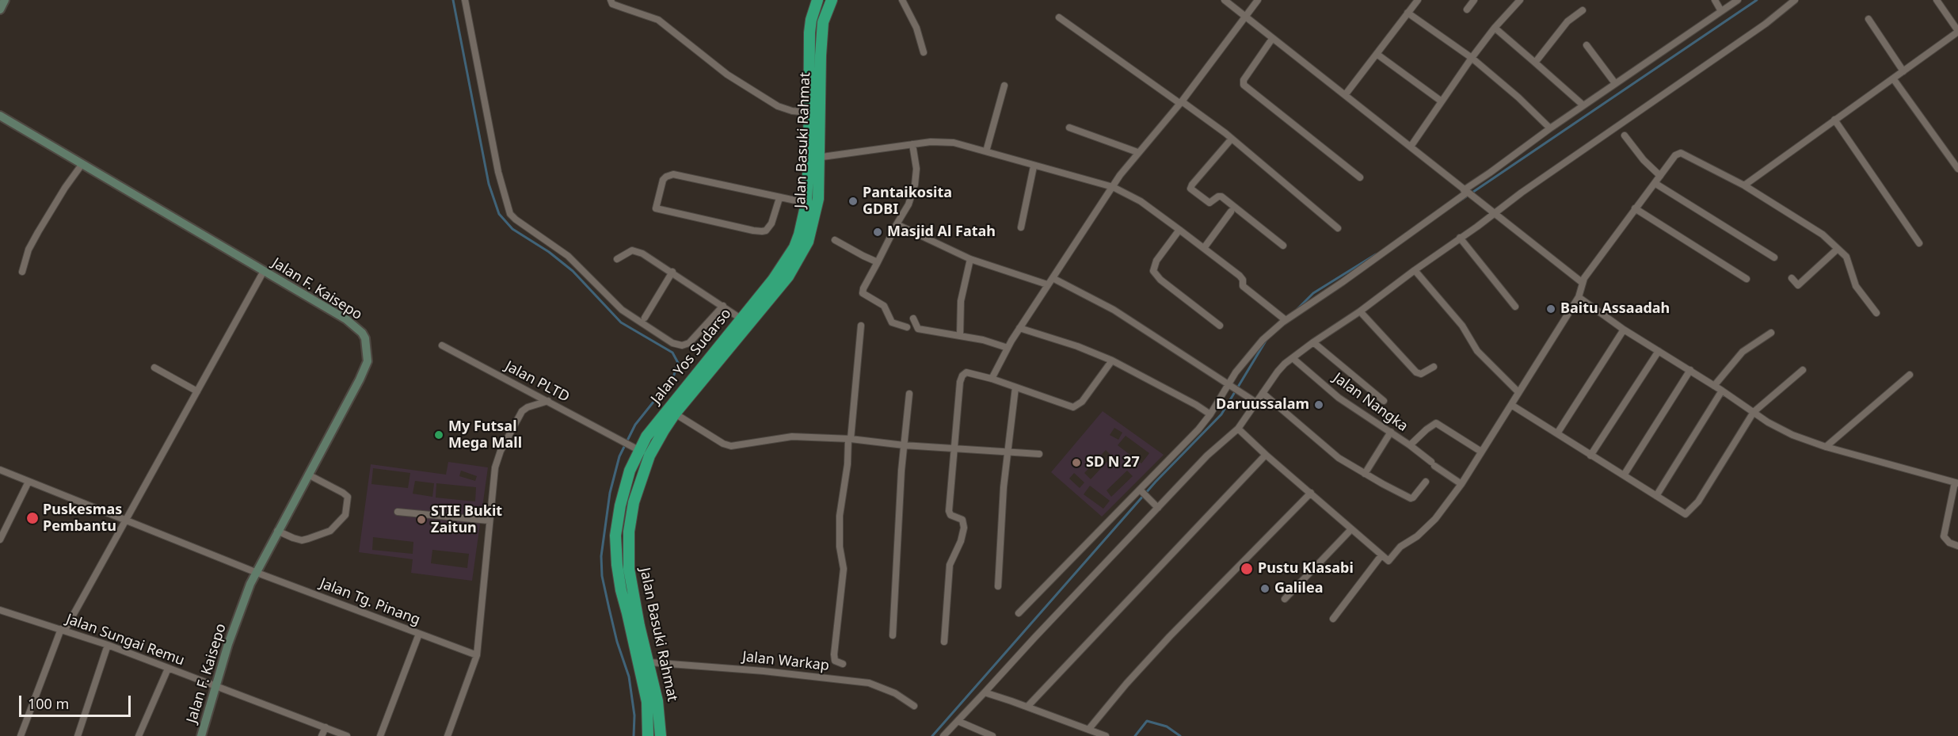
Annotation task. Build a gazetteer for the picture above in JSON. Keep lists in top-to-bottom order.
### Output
{
  "streets": {
    "highway": ["Jalan Basuki Rahmat", "Jalan Yos Sudarso"],
    "street": [
      "Jalan F. Kaisepo",
      "Jalan PLTD",
      "Jalan Nangka",
      "Jalan Tg. Pinang",
      "Jalan Sungai Remu",
      "Jalan Warkap"
    ]
  },
  "crossings": [
    ["Jalan Basuki Rahmat", "Jalan Yos Sudarso"],
    ["Jalan Basuki Rahmat", "Jalan PLTD"],
    ["Jalan Basuki Rahmat", "Jalan Warkap"],
    ["Jalan F. Kaisepo", "Jalan Tg. Pinang"],
    ["Jalan F. Kaisepo", "Jalan Sungai Remu"],
    ["Jalan Yos Sudarso", "Jalan PLTD"]
  ],
  "places": [
    "Pantaikosita GDBI",
    "Masjid Al Fatah",
    "Baitu Assaadah",
    "Daruussalam",
    "My Futsal Mega Mall",
    "SD N 27",
    "Puskesmas Pembantu",
    "STIE Bukit Zaitun",
    "Pustu Klasabi",
    "Galilea"
  ],
  "scale_bar": "100 m"
}
